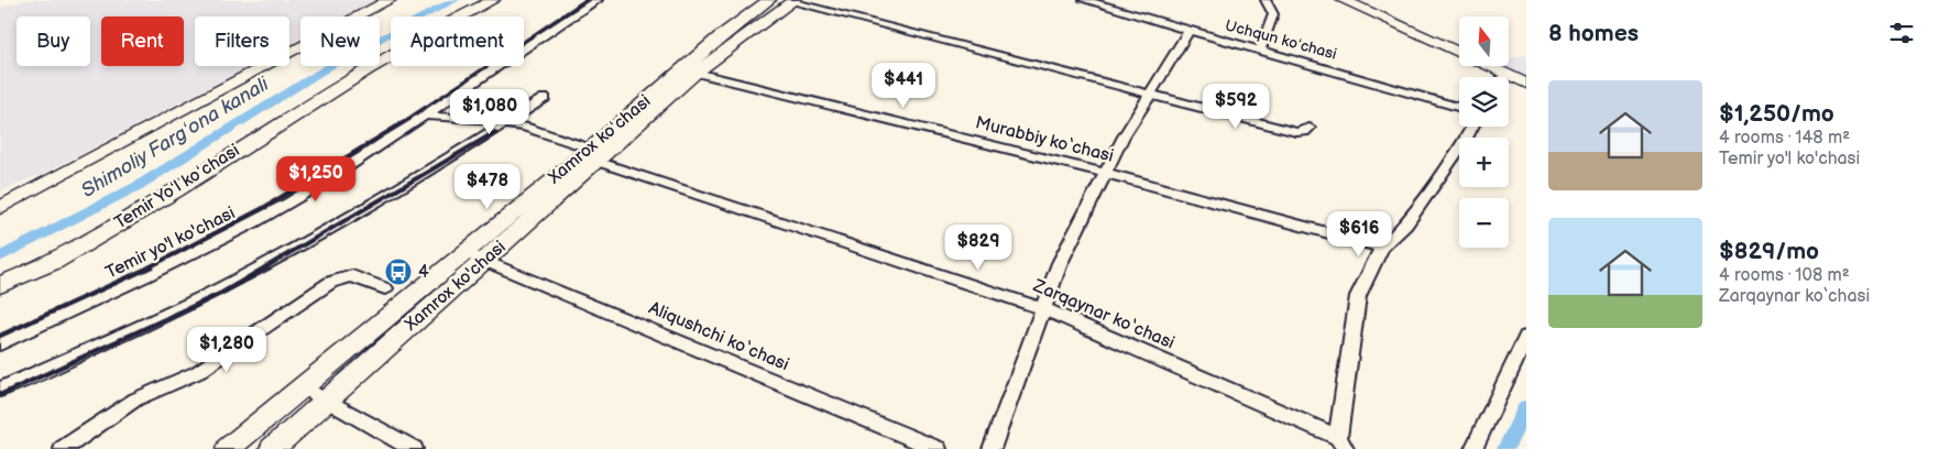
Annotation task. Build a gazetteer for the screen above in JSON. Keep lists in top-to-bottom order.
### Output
{
  "streets": {
    "main road": ["Xamrox koʻchasi", "Temir Yoʻl koʻchasi", "Xamrox ko'chasi"],
    "street": [
      "Uchqun koʻchasi",
      "Murabbiy ko‘chasi",
      "Temir yo'l ko'chasi",
      "Zarqaynar ko‘chasi",
      "Aliqushchi ko‘chasi"
    ]
  },
  "crossings": [
    ["Xamrox koʻchasi", "Xamrox ko'chasi"],
    ["Xamrox koʻchasi", "Zarqaynar ko‘chasi"],
    ["Xamrox koʻchasi", "Aliqushchi ko‘chasi"],
    ["Murabbiy ko‘chasi", "Xamrox ko'chasi"],
    ["Temir yo'l ko'chasi", "Zarqaynar ko‘chasi"],
    ["Xamrox ko'chasi", "Zarqaynar ko‘chasi"],
    ["Xamrox ko'chasi", "Aliqushchi ko‘chasi"]
  ],
  "water": ["Shimoliy Fargʻona kanali"],
  "places": {
    "bus stop": ["4"]
  },
  "north": "top",
  "page": {
    "heading": "8 homes",
    "map_buttons": ["+", "−"],
    "chip": [
      "Buy",
      "Rent",
      "Filters",
      "New",
      "Apartment"
    ],
    "price": [
      "$441",
      "$592",
      "$1,080",
      "$1,250",
      "$478",
      "$616",
      "$829",
      "$1,280"
    ],
    "list": [
      {
        "name": "$1,250/mo",
        "note": "4 rooms · 148 m² · Temir yo'l ko'chasi"
      },
      {
        "name": "$829/mo",
        "note": "4 rooms · 108 m² · Zarqaynar ko‘chasi"
      }
    ]
  }
}
